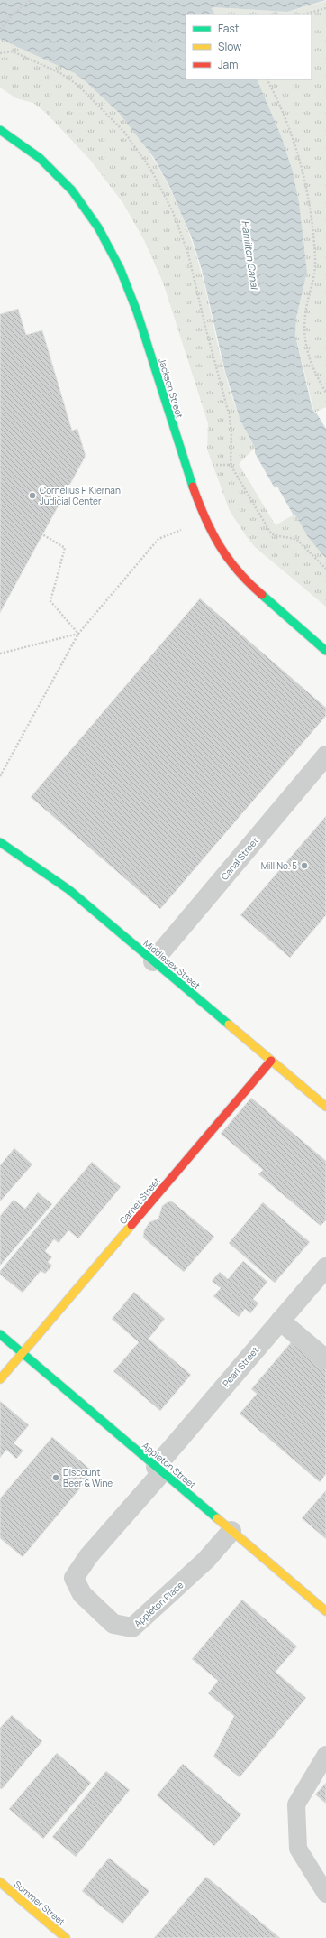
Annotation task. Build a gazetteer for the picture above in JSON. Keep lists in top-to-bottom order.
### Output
{
  "streets": {
    "street": [
      "Jackson Street",
      "Canal Street",
      "Middlesex Street",
      "Garnet Street",
      "Pearl Street",
      "Appleton Street",
      "Appleton Place",
      "Summer Street"
    ]
  },
  "crossings": [
    ["Canal Street", "Middlesex Street"],
    ["Middlesex Street", "Garnet Street"],
    ["Garnet Street", "Appleton Street"],
    ["Pearl Street", "Appleton Street"],
    ["Pearl Street", "Appleton Place"],
    ["Appleton Street", "Appleton Place"]
  ],
  "water": ["Hamilton Canal"],
  "places": ["Cornelius F. Kiernan Judicial Center", "Mill No. 5", "Discount Beer & Wine"],
  "legend": ["Fast", "Slow", "Jam"]
}
